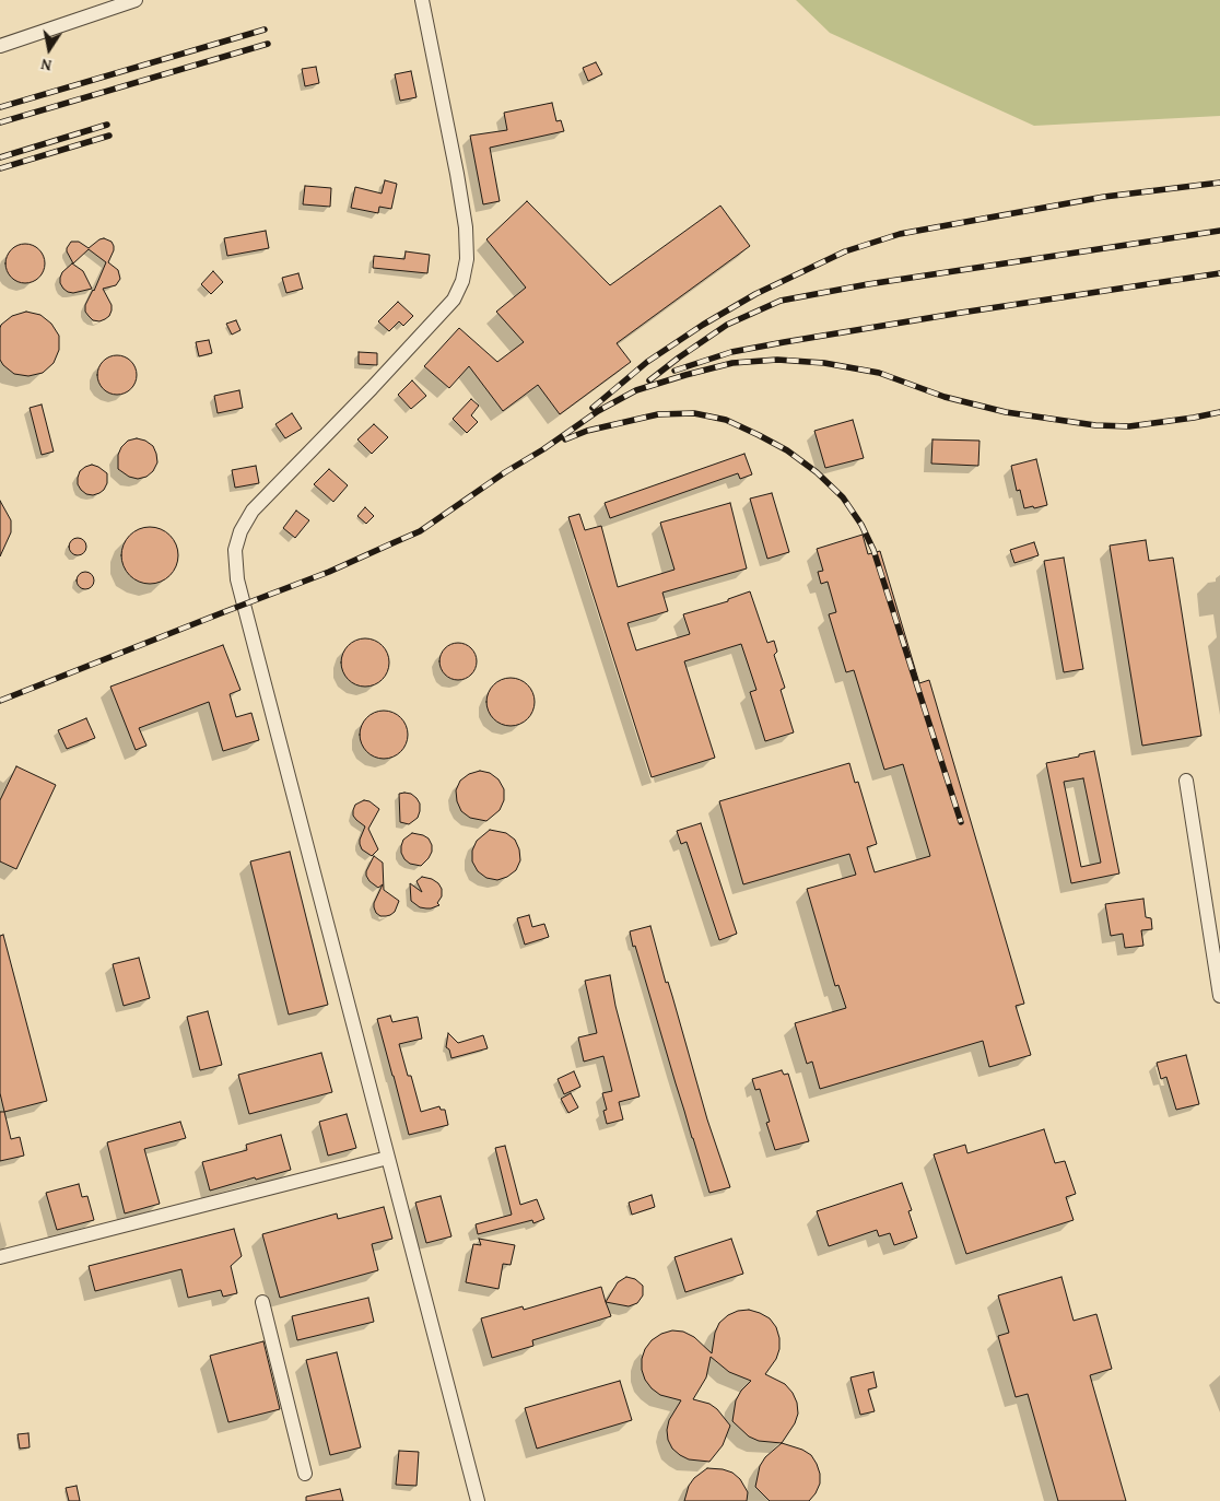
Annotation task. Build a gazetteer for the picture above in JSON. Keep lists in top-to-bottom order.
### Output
{
  "north": "bottom"
}
